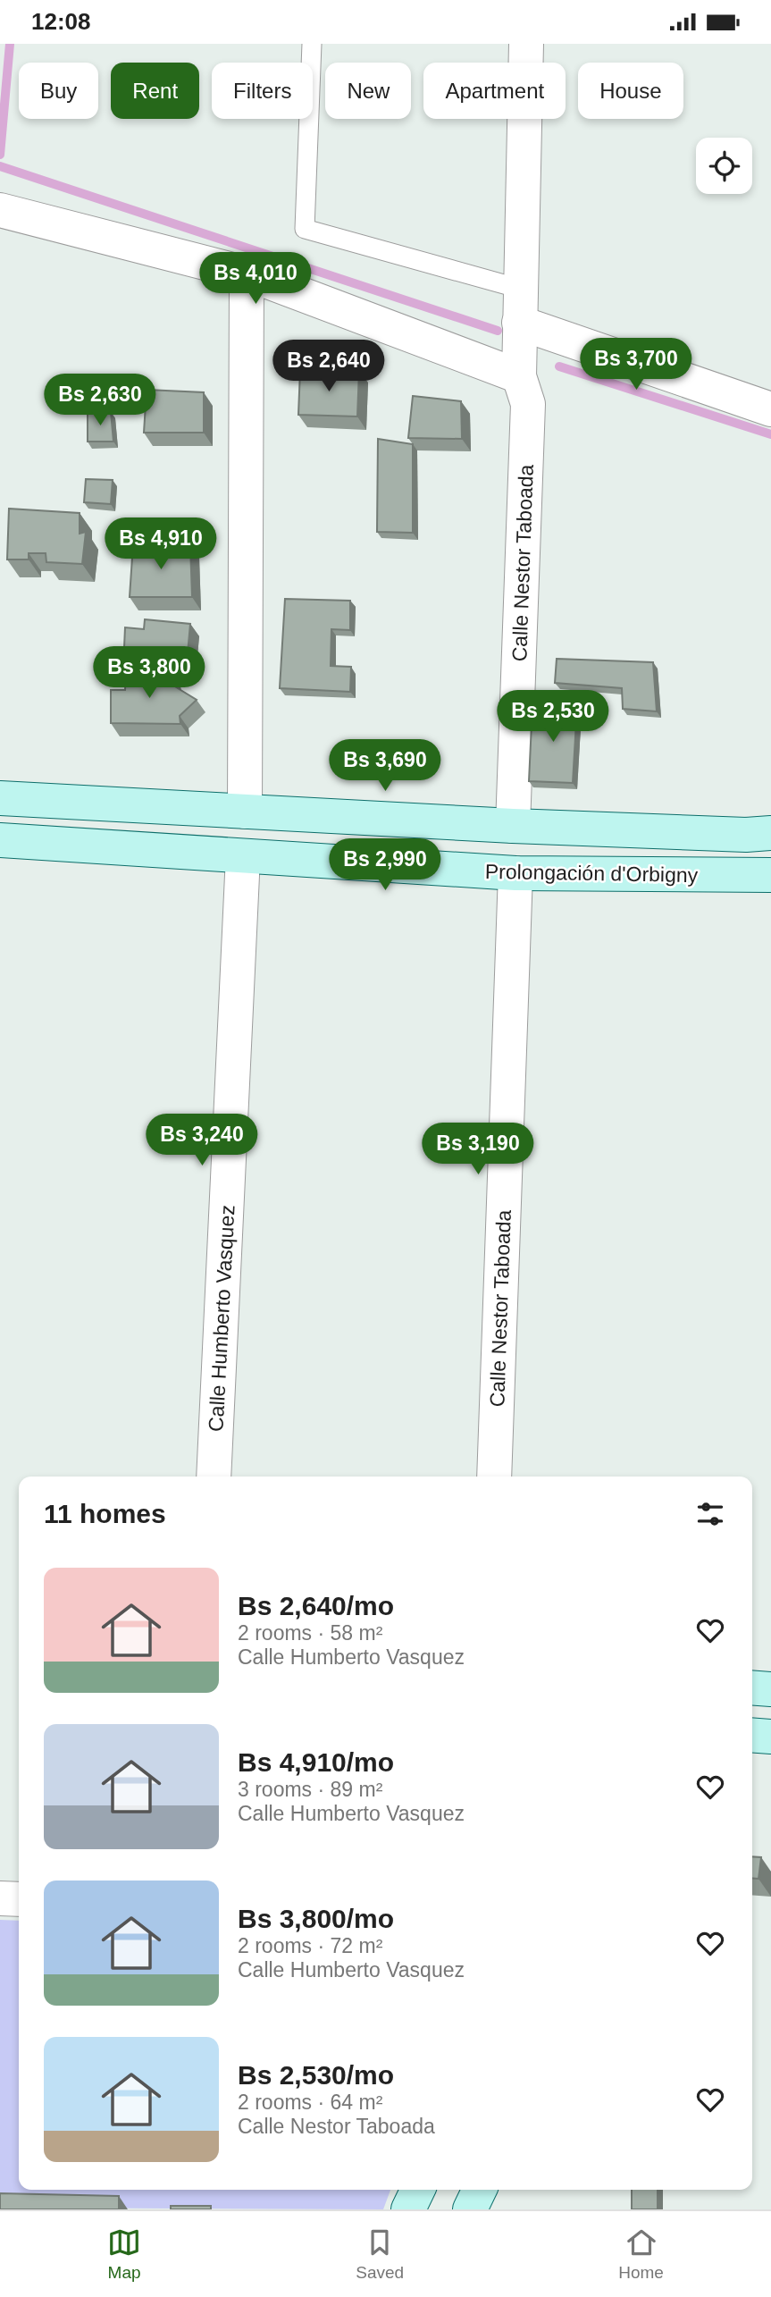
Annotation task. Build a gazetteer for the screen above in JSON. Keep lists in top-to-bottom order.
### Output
{
  "streets": {
    "main road": ["Prolongación d'Orbigny"],
    "street": ["Calle Nestor Taboada", "Calle Humberto Vasquez"]
  },
  "crossings": [
    ["Calle Nestor Taboada", "Prolongación d'Orbigny"],
    ["Prolongación d'Orbigny", "Calle Humberto Vasquez"]
  ],
  "page": {
    "status": "12:08",
    "chip": [
      "Buy",
      "Rent",
      "Filters",
      "New",
      "Apartment",
      "House"
    ],
    "price": [
      "Bs 4,010",
      "Bs 3,700",
      "Bs 2,640",
      "Bs 2,630",
      "Bs 4,910",
      "Bs 3,800",
      "Bs 2,530",
      "Bs 3,690",
      "Bs 2,990",
      "Bs 3,240",
      "Bs 3,190"
    ],
    "heading": "11 homes",
    "list": [
      {
        "name": "Bs 2,640/mo",
        "note": "2 rooms · 58 m² · Calle Humberto Vasquez"
      },
      {
        "name": "Bs 4,910/mo",
        "note": "3 rooms · 89 m² · Calle Humberto Vasquez"
      },
      {
        "name": "Bs 3,800/mo",
        "note": "2 rooms · 72 m² · Calle Humberto Vasquez"
      },
      {
        "name": "Bs 2,530/mo",
        "note": "2 rooms · 64 m² · Calle Nestor Taboada"
      }
    ],
    "tabs": ["Map", "Saved", "Home"]
  }
}
